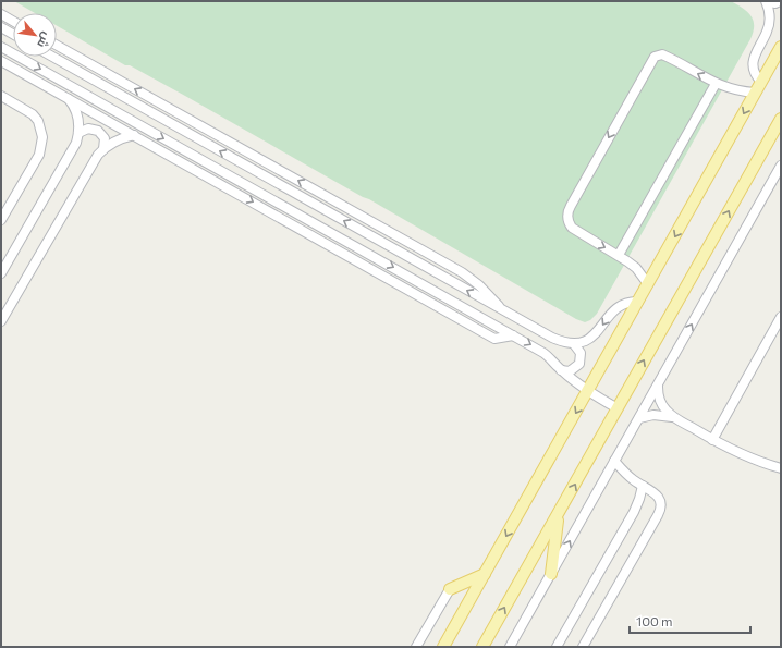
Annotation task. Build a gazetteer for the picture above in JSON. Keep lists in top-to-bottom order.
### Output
{
  "scale_bar": "100 m",
  "north": "bottom right"
}
